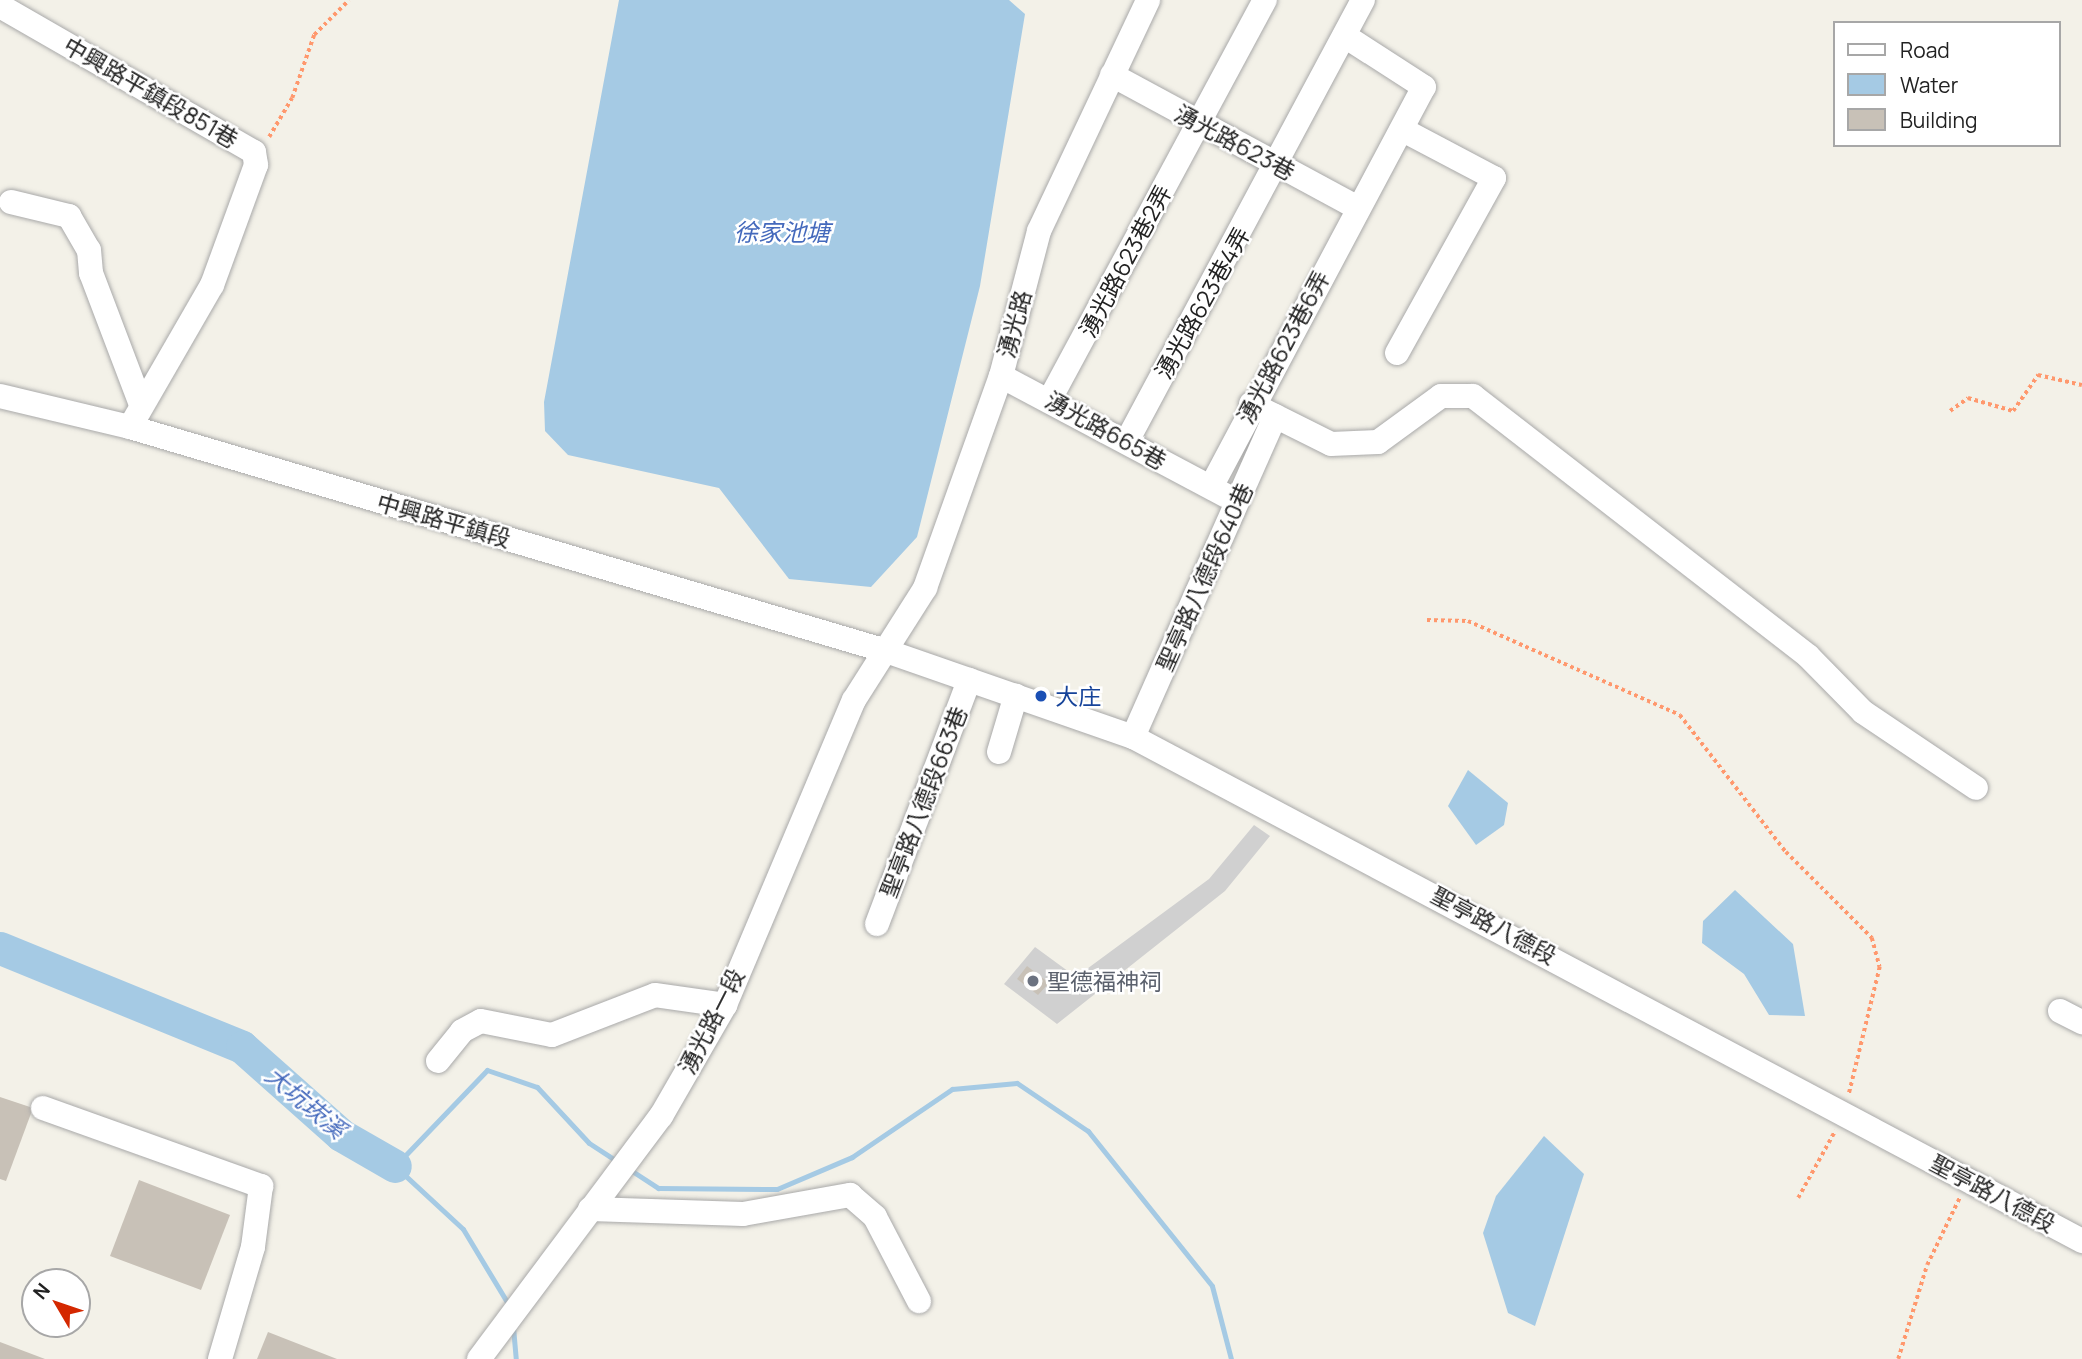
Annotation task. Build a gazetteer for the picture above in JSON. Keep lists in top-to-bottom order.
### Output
{
  "streets": {
    "street": [
      "中興路平鎮段851巷",
      "湧光路623巷",
      "湧光路623巷2弄",
      "湧光路623巷4弄",
      "湧光路",
      "湧光路623巷6弄",
      "湧光路665巷",
      "中興路平鎮段",
      "聖亭路八德段640巷",
      "聖亭路八德段663巷",
      "聖亭路八德段",
      "湧光路一段"
    ]
  },
  "crossings": [
    ["中興路平鎮段851巷", "中興路平鎮段"],
    ["湧光路623巷", "湧光路623巷2弄"],
    ["湧光路623巷", "湧光路623巷4弄"],
    ["湧光路623巷", "湧光路"],
    ["湧光路623巷", "湧光路623巷6弄"],
    ["湧光路623巷2弄", "湧光路665巷"],
    ["湧光路623巷4弄", "湧光路623巷6弄"],
    ["湧光路623巷4弄", "湧光路665巷"],
    ["湧光路", "湧光路665巷"],
    ["湧光路", "中興路平鎮段"],
    ["湧光路", "聖亭路八德段"],
    ["湧光路", "湧光路一段"],
    ["湧光路623巷6弄", "湧光路665巷"],
    ["湧光路665巷", "聖亭路八德段640巷"],
    ["中興路平鎮段", "聖亭路八德段"],
    ["中興路平鎮段", "湧光路一段"],
    ["聖亭路八德段640巷", "聖亭路八德段"],
    ["聖亭路八德段663巷", "聖亭路八德段"],
    ["聖亭路八德段", "湧光路一段"]
  ],
  "water": ["徐家池塘", "大坑崁溪"],
  "places": ["大庄", "聖德福神祠"],
  "legend": ["Road", "Water", "Building"],
  "north": "top left"
}
